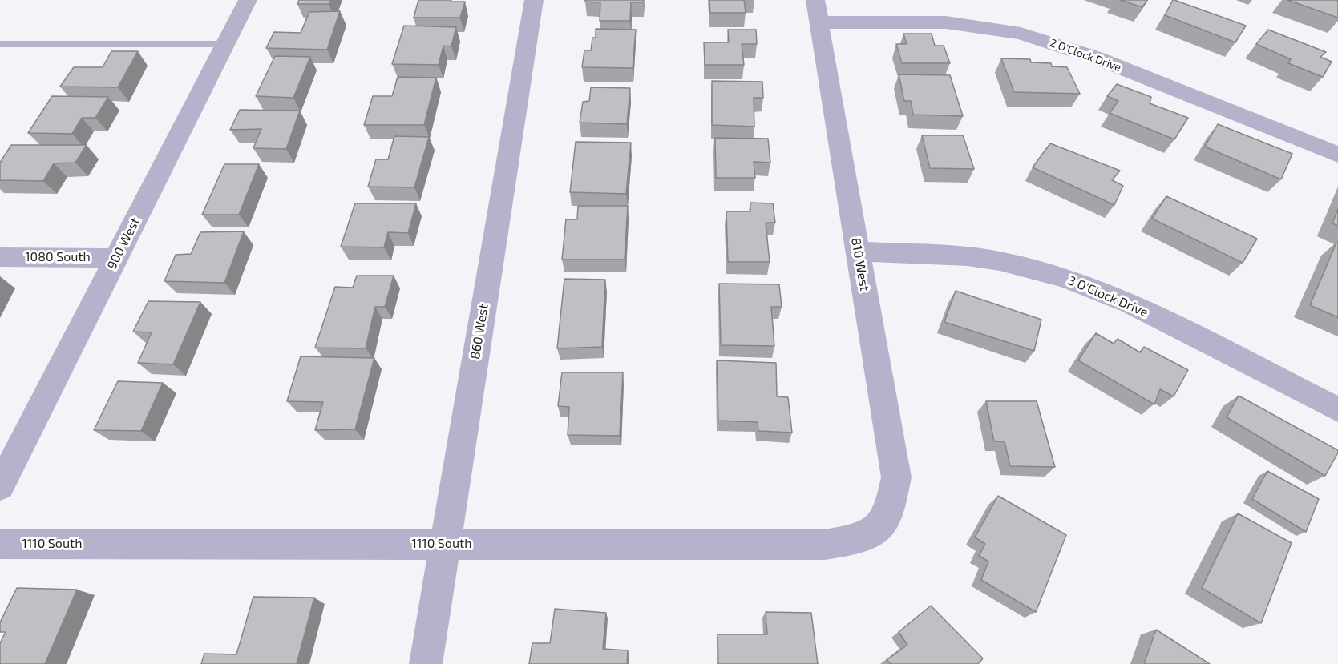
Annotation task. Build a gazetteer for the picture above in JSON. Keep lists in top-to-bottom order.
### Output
{
  "streets": {
    "street": [
      "2 O'Clock Drive",
      "900 West",
      "1080 South",
      "810 West",
      "3 O'Clock Drive",
      "860 West",
      "1110 South"
    ]
  },
  "crossings": [
    ["2 O'Clock Drive", "810 West"],
    ["900 West", "1080 South"],
    ["810 West", "3 O'Clock Drive"],
    ["810 West", "1110 South"],
    ["860 West", "1110 South"]
  ]
}
